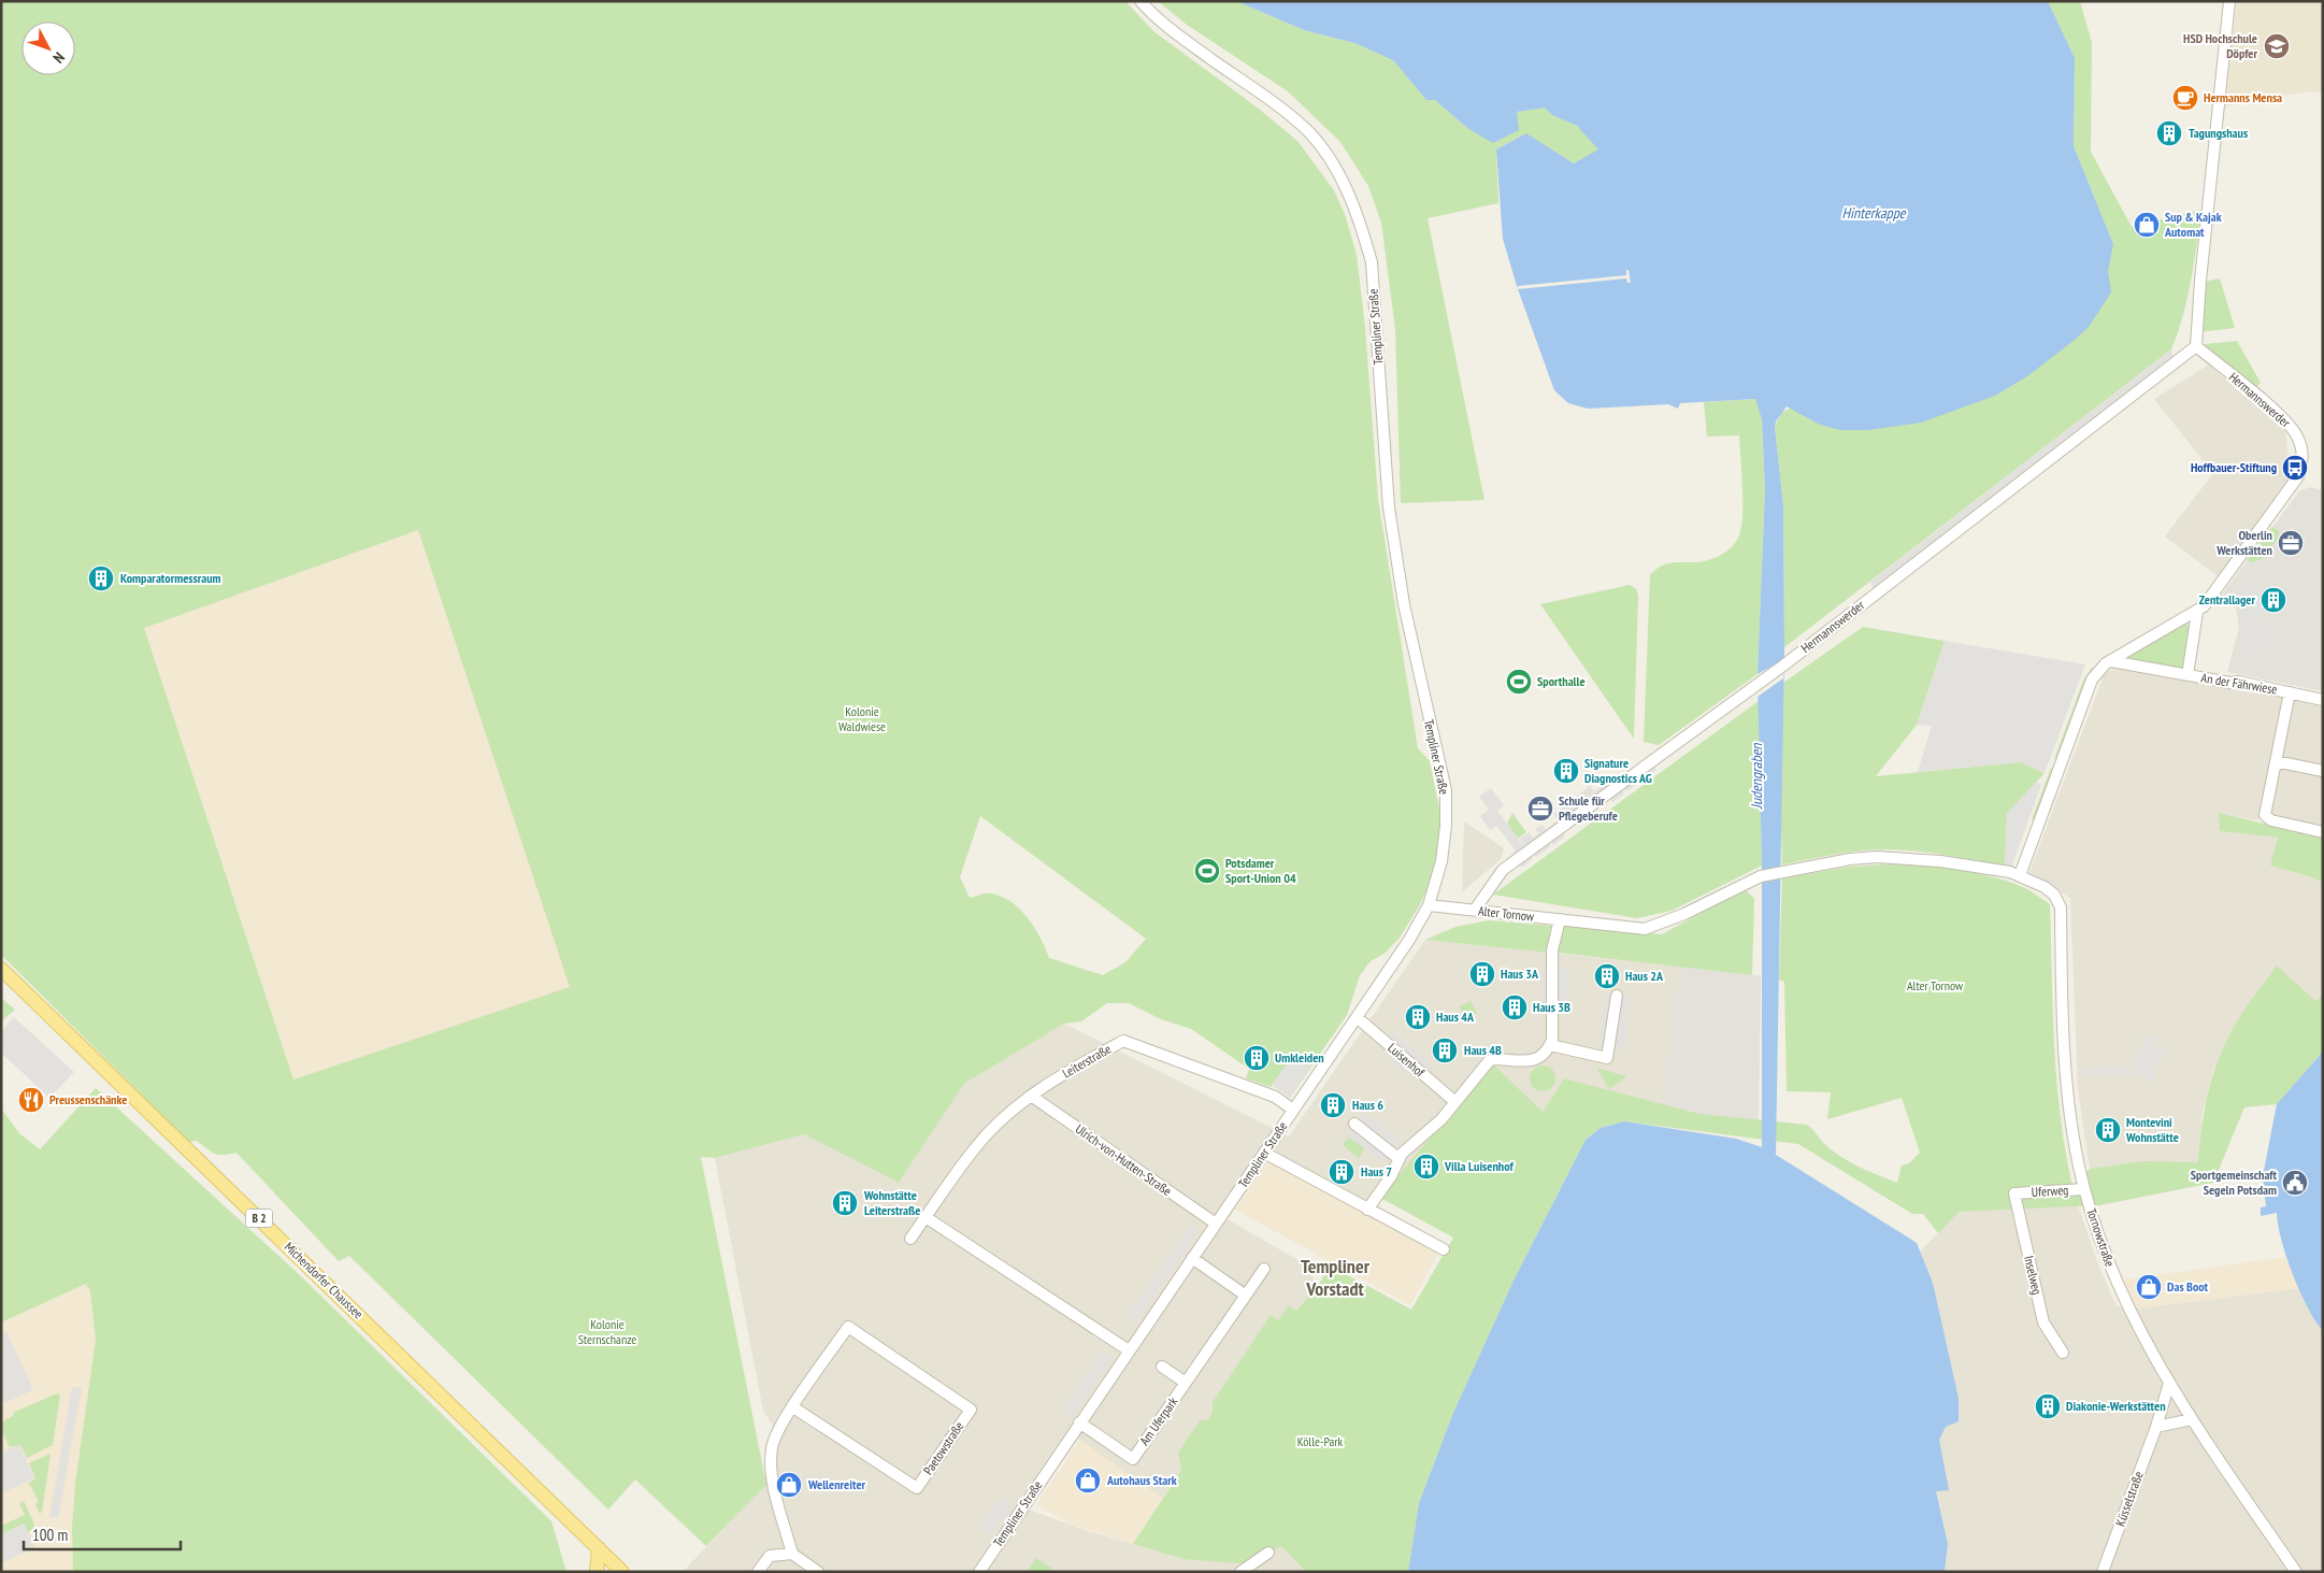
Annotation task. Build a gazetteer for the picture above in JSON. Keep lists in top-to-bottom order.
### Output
{
  "streets": {
    "main road": ["B 2", "Michendorfer Chaussee"],
    "street": [
      "Templiner Straße",
      "Hermannswerder",
      "An der Fährwiese",
      "Alter Tornow",
      "Luisenhof",
      "Leiterstraße",
      "Ulrich-von-Hutten-Straße",
      "Uferweg",
      "Tornowstraße",
      "Inselweg",
      "Am Uferpark",
      "Paetowstraße",
      "Küsselstraße"
    ]
  },
  "crossings": [
    ["Templiner Straße", "Alter Tornow"],
    ["Templiner Straße", "Luisenhof"],
    ["Templiner Straße", "Leiterstraße"],
    ["Templiner Straße", "Ulrich-von-Hutten-Straße"],
    ["Templiner Straße", "Am Uferpark"],
    ["Hermannswerder", "An der Fährwiese"],
    ["Hermannswerder", "Alter Tornow"],
    ["Hermannswerder", "Tornowstraße"],
    ["Alter Tornow", "Tornowstraße"],
    ["Leiterstraße", "Ulrich-von-Hutten-Straße"],
    ["Uferweg", "Tornowstraße"],
    ["Uferweg", "Inselweg"],
    ["Tornowstraße", "Küsselstraße"]
  ],
  "districts": ["Templiner Vorstadt"],
  "water": ["Hinterkappe", "Judengraben"],
  "parks": [
    "Kolonie Waldwiese",
    "Alter Tornow",
    "Kolonie Sternschanze",
    "Kölle-Park"
  ],
  "places": {
    "school or university": ["HSD Hochschule Döpfer"],
    "cafe": ["Hermanns Mensa"],
    "building": [
      "Tagungshaus",
      "Komparatormessraum",
      "Zentrallager",
      "Signature Diagnostics AG",
      "Haus 3A",
      "Haus 2A",
      "Haus 3B",
      "Haus 4A",
      "Haus 4B",
      "Umkleiden",
      "Haus 6",
      "Montevini Wohnstätte",
      "Villa Luisenhof",
      "Haus 7",
      "Wohnstätte Leiterstraße",
      "Diakonie-Werkstätten"
    ],
    "shop": [
      "Sup & Kajak Automat",
      "Das Boot",
      "Autohaus Stark",
      "Wellenreiter"
    ],
    "bus stop": ["Hoffbauer-Stiftung"],
    "office": ["Oberlin Werkstätten", "Schule für Pflegeberufe"],
    "sports": ["Sporthalle", "Potsdamer Sport-Union 04"],
    "restaurant": ["Preussenschänke"],
    "public building": ["Sportgemeinschaft Segeln Potsdam"]
  },
  "scale_bar": "100 m",
  "north": "bottom right"
}
